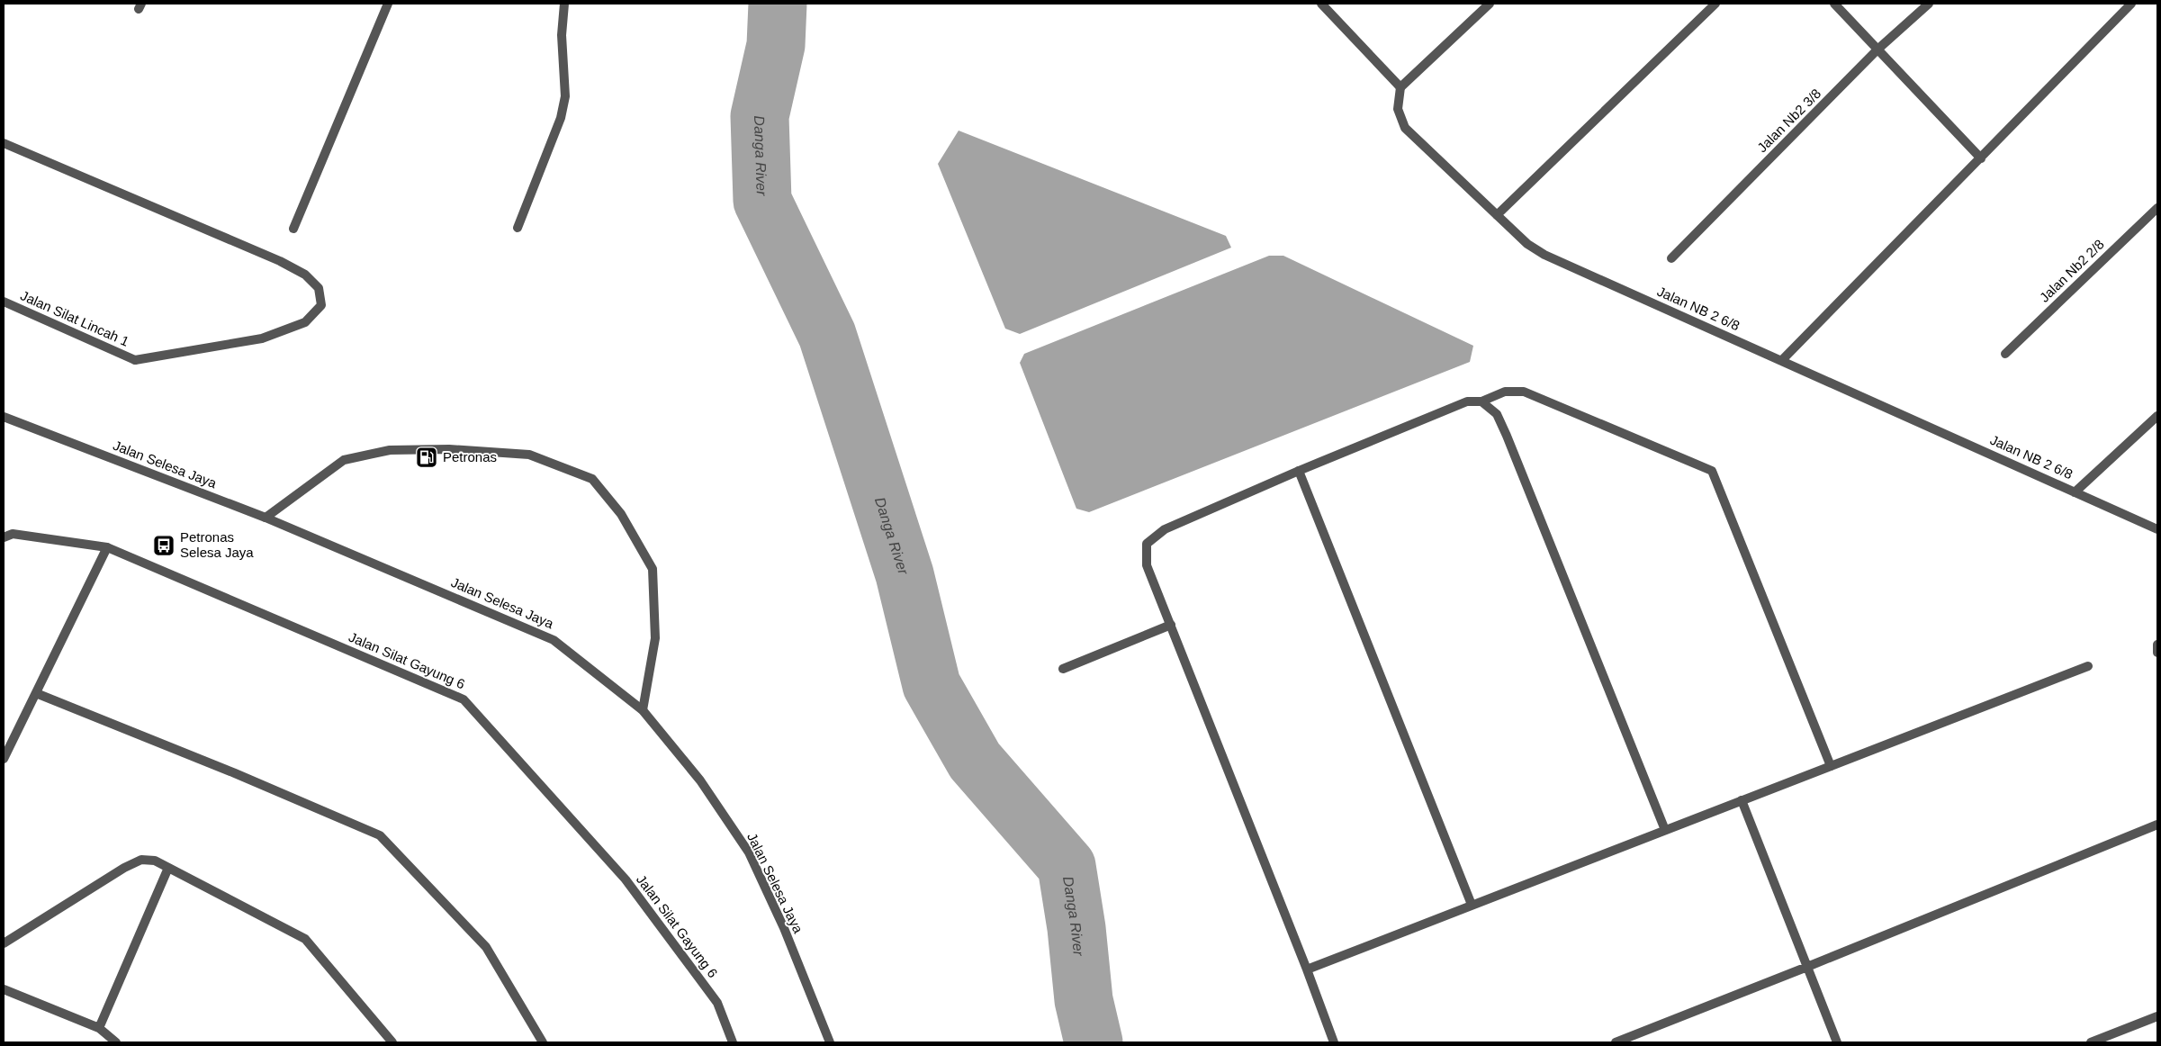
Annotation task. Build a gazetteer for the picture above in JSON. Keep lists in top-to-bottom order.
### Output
{
  "streets": {
    "street": [
      "Jalan Nb2 3/8",
      "Jalan Nb2 2/8",
      "Jalan NB 2 6/8",
      "Jalan Silat Lincah 1",
      "Jalan Selesa Jaya",
      "Jalan Silat Gayung 6"
    ]
  },
  "water": ["Danga River"],
  "places": {
    "fuel station": ["Petronas"],
    "bus stop": ["Petronas Selesa Jaya"]
  }
}
